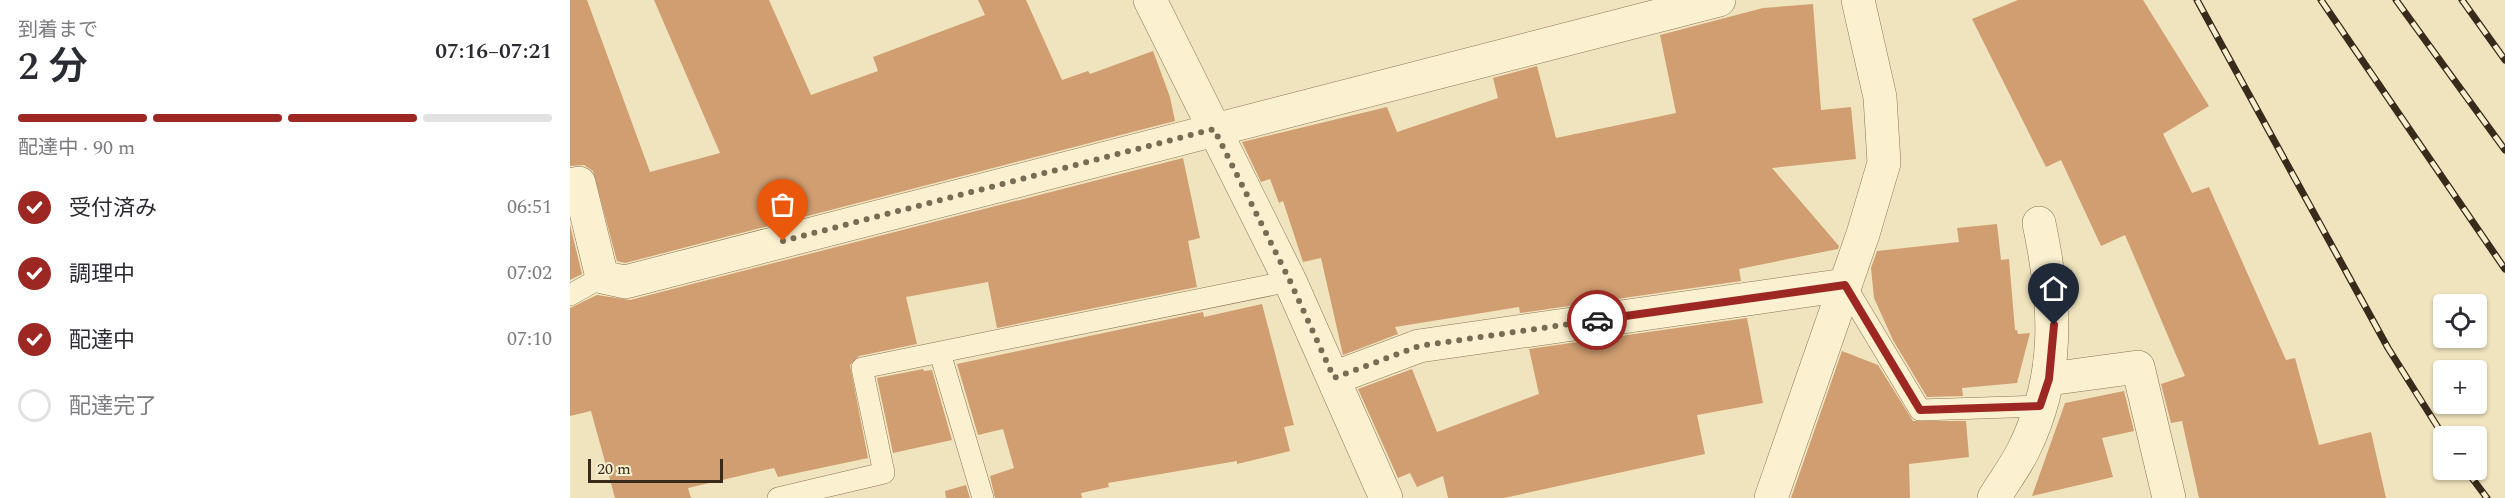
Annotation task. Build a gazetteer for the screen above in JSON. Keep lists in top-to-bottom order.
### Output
{
  "scale_bar": "20 m",
  "page": {
    "heading": ["2 分", "到着まで", "07:16–07:21"],
    "bar": "配達中 · 90 m",
    "list": [
      ["受付済み", "06:51"],
      ["調理中", "07:02"],
      ["配達中", "07:10"],
      "配達完了"
    ],
    "map_buttons": ["+", "−"],
    "scale": "20 m"
  }
}
